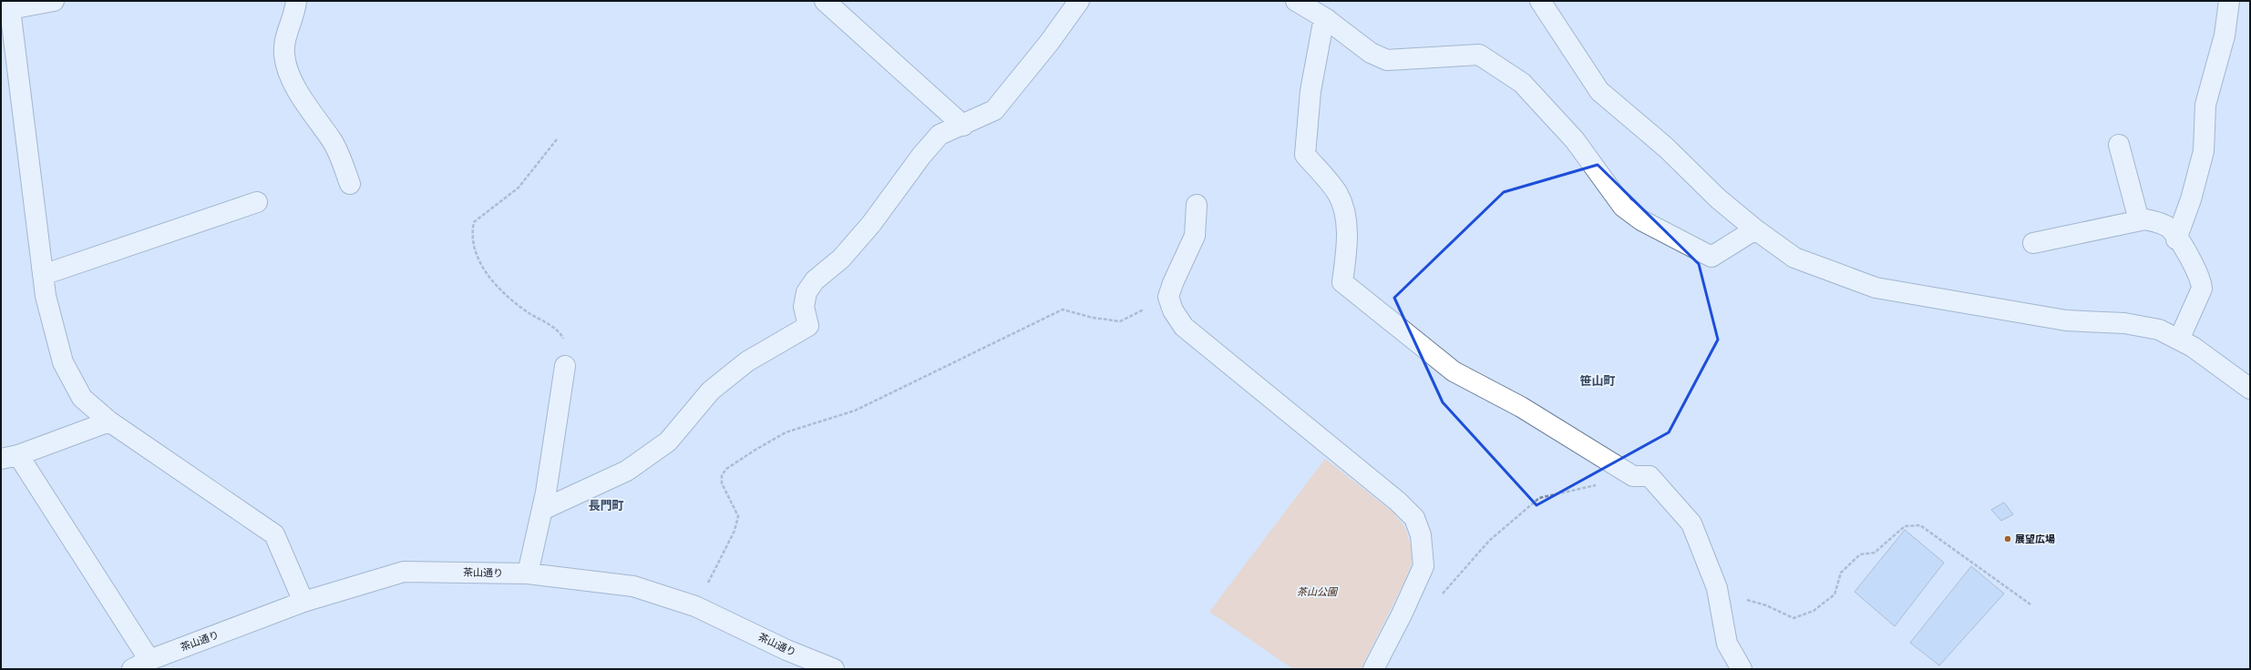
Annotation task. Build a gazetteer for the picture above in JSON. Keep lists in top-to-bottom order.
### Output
{
  "streets": {
    "street": ["茶山通り"]
  },
  "districts": ["笹山町", "長門町"],
  "parks": ["茶山公園"],
  "places": ["展望広場"]
}
